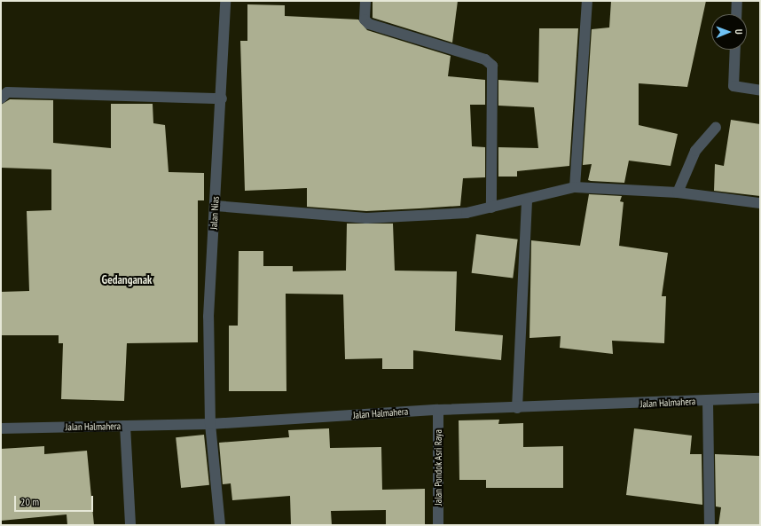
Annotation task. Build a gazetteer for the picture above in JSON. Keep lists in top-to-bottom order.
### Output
{
  "streets": {
    "street": ["Jalan Nias", "Jalan Halmahera", "Jalan Pondok Asri Raya"]
  },
  "crossings": [
    ["Jalan Nias", "Jalan Halmahera"],
    ["Jalan Halmahera", "Jalan Pondok Asri Raya"]
  ],
  "districts": ["Gedanganak"],
  "scale_bar": "20 m",
  "north": "right"
}
